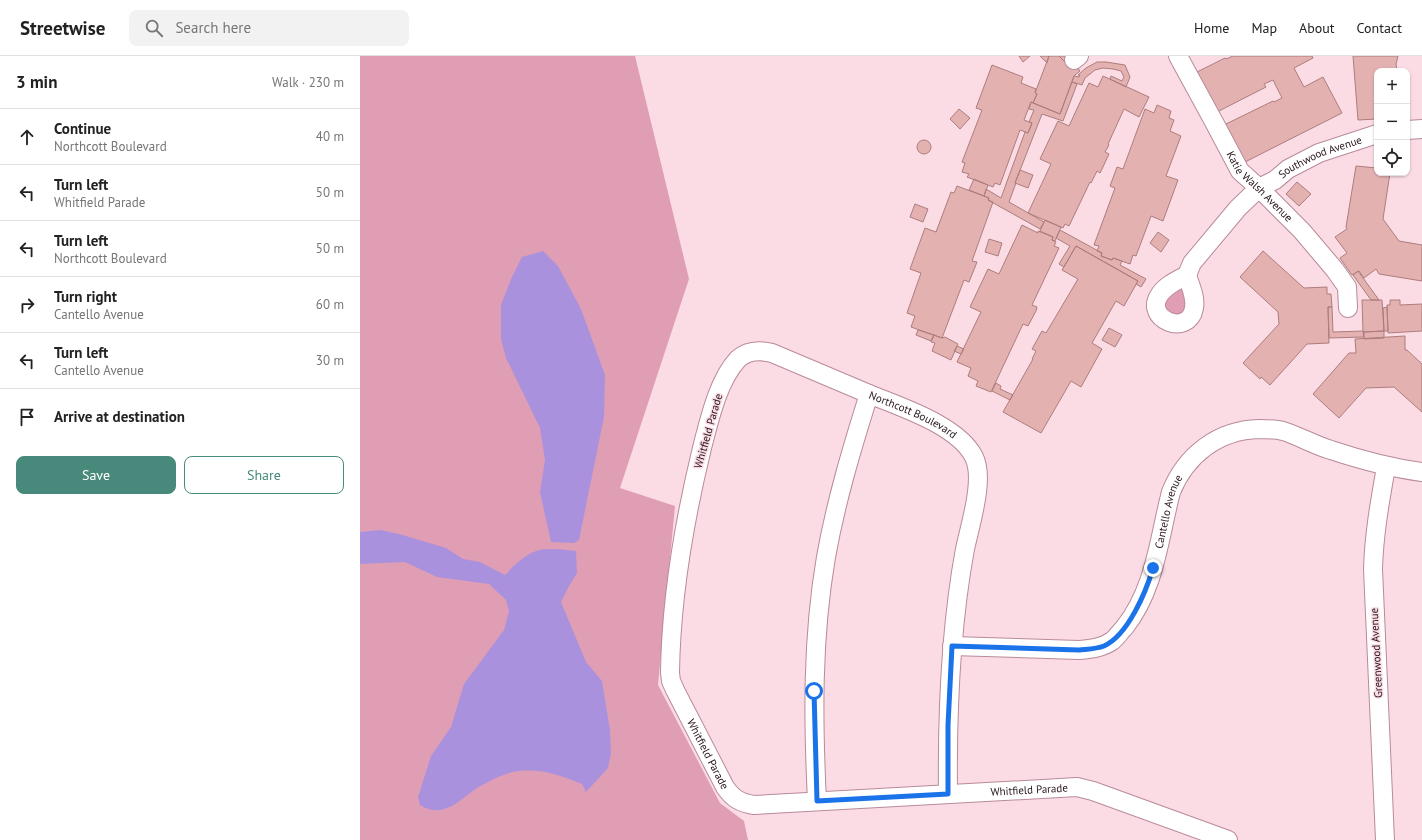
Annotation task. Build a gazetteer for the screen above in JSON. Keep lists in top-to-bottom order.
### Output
{
  "streets": {
    "street": [
      "Southwood Avenue",
      "Katie Walsh Avenue",
      "Northcott Boulevard",
      "Whitfield Parade",
      "Cantello Avenue",
      "Greenwood Avenue"
    ]
  },
  "crossings": [
    ["Southwood Avenue", "Katie Walsh Avenue"],
    ["Northcott Boulevard", "Whitfield Parade"],
    ["Northcott Boulevard", "Cantello Avenue"],
    ["Cantello Avenue", "Greenwood Avenue"]
  ],
  "page": {
    "header": "Streetwise",
    "search": "Search here",
    "nav": [
      "Home",
      "Map",
      "About",
      "Contact"
    ],
    "heading": ["3 min", "Walk · 230 m"],
    "map_buttons": ["+", "−"],
    "list": [
      ["Continue", "Northcott Boulevard", "40 m"],
      ["Turn left", "Whitfield Parade", "50 m"],
      ["Turn left", "Northcott Boulevard", "50 m"],
      ["Turn right", "Cantello Avenue", "60 m"],
      ["Turn left", "Cantello Avenue", "30 m"],
      "Arrive at destination"
    ],
    "buttons": ["Save", "Share"]
  }
}
